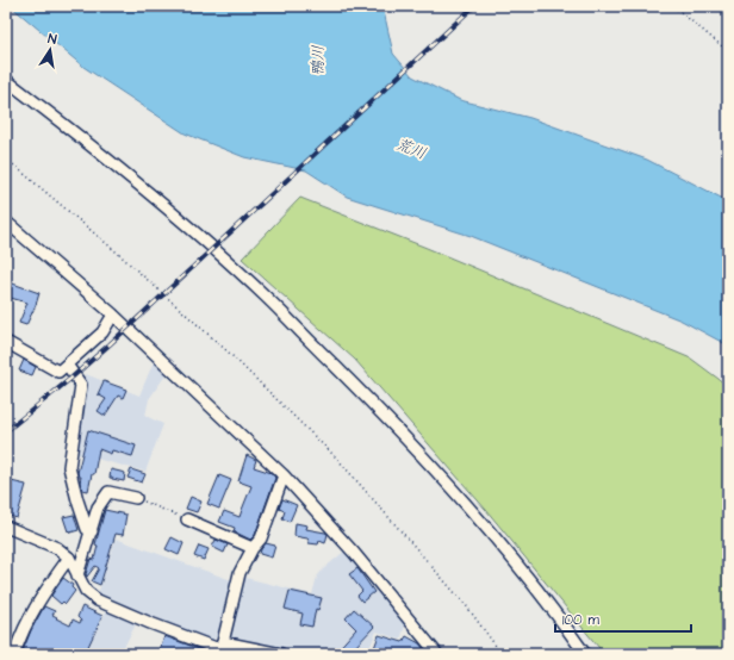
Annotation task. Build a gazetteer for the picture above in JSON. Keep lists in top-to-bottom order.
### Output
{
  "water": ["鴨川", "荒川"],
  "scale_bar": "100 m",
  "north": "top"
}
